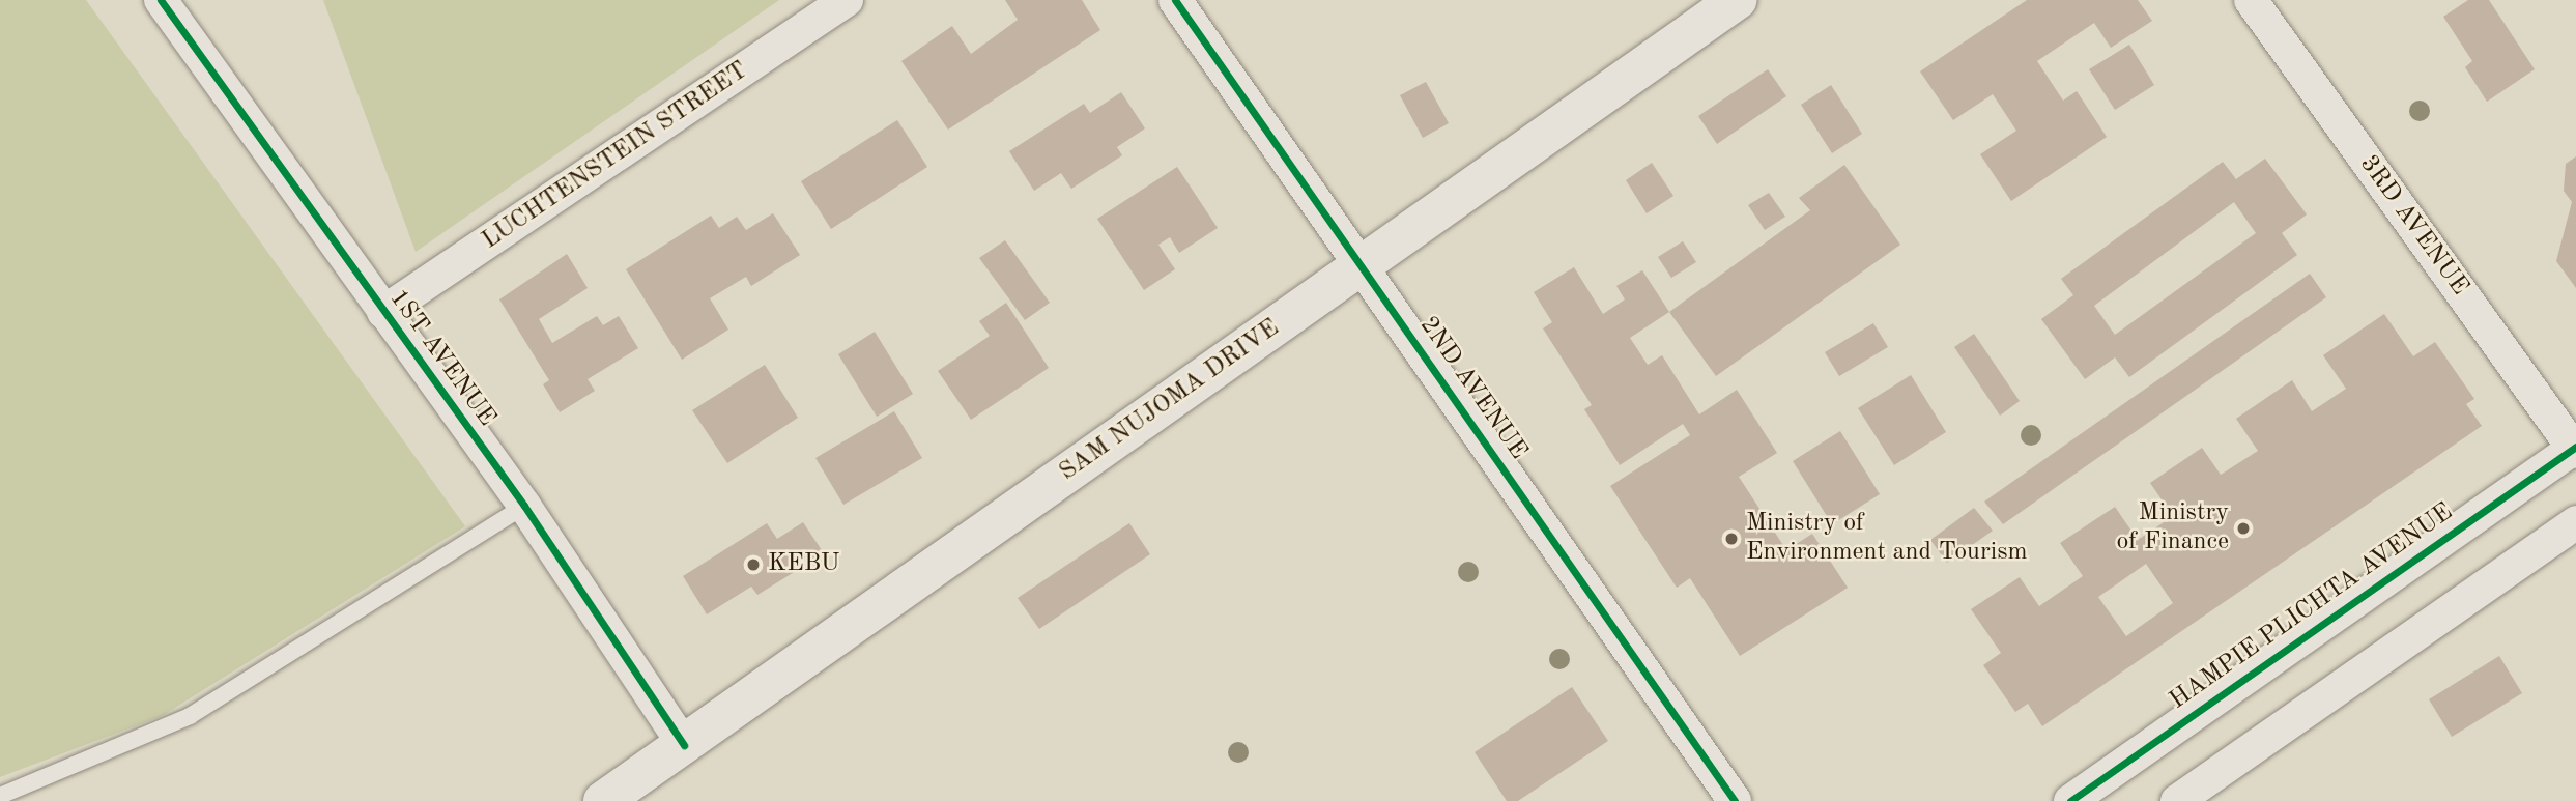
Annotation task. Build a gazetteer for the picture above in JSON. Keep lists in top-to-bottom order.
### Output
{
  "streets": {
    "main road": ["SAM NUJOMA DRIVE"],
    "street": [
      "LUCHTENSTEIN STREET",
      "3RD AVENUE",
      "1ST AVENUE",
      "2ND AVENUE",
      "HAMPIE PLICHTA AVENUE"
    ]
  },
  "crossings": [
    ["LUCHTENSTEIN STREET", "1ST AVENUE"],
    ["3RD AVENUE", "HAMPIE PLICHTA AVENUE"],
    ["1ST AVENUE", "SAM NUJOMA DRIVE"],
    ["2ND AVENUE", "SAM NUJOMA DRIVE"]
  ],
  "places": ["Ministry of Finance", "Ministry of Environment and Tourism", "KEBU"]
}
